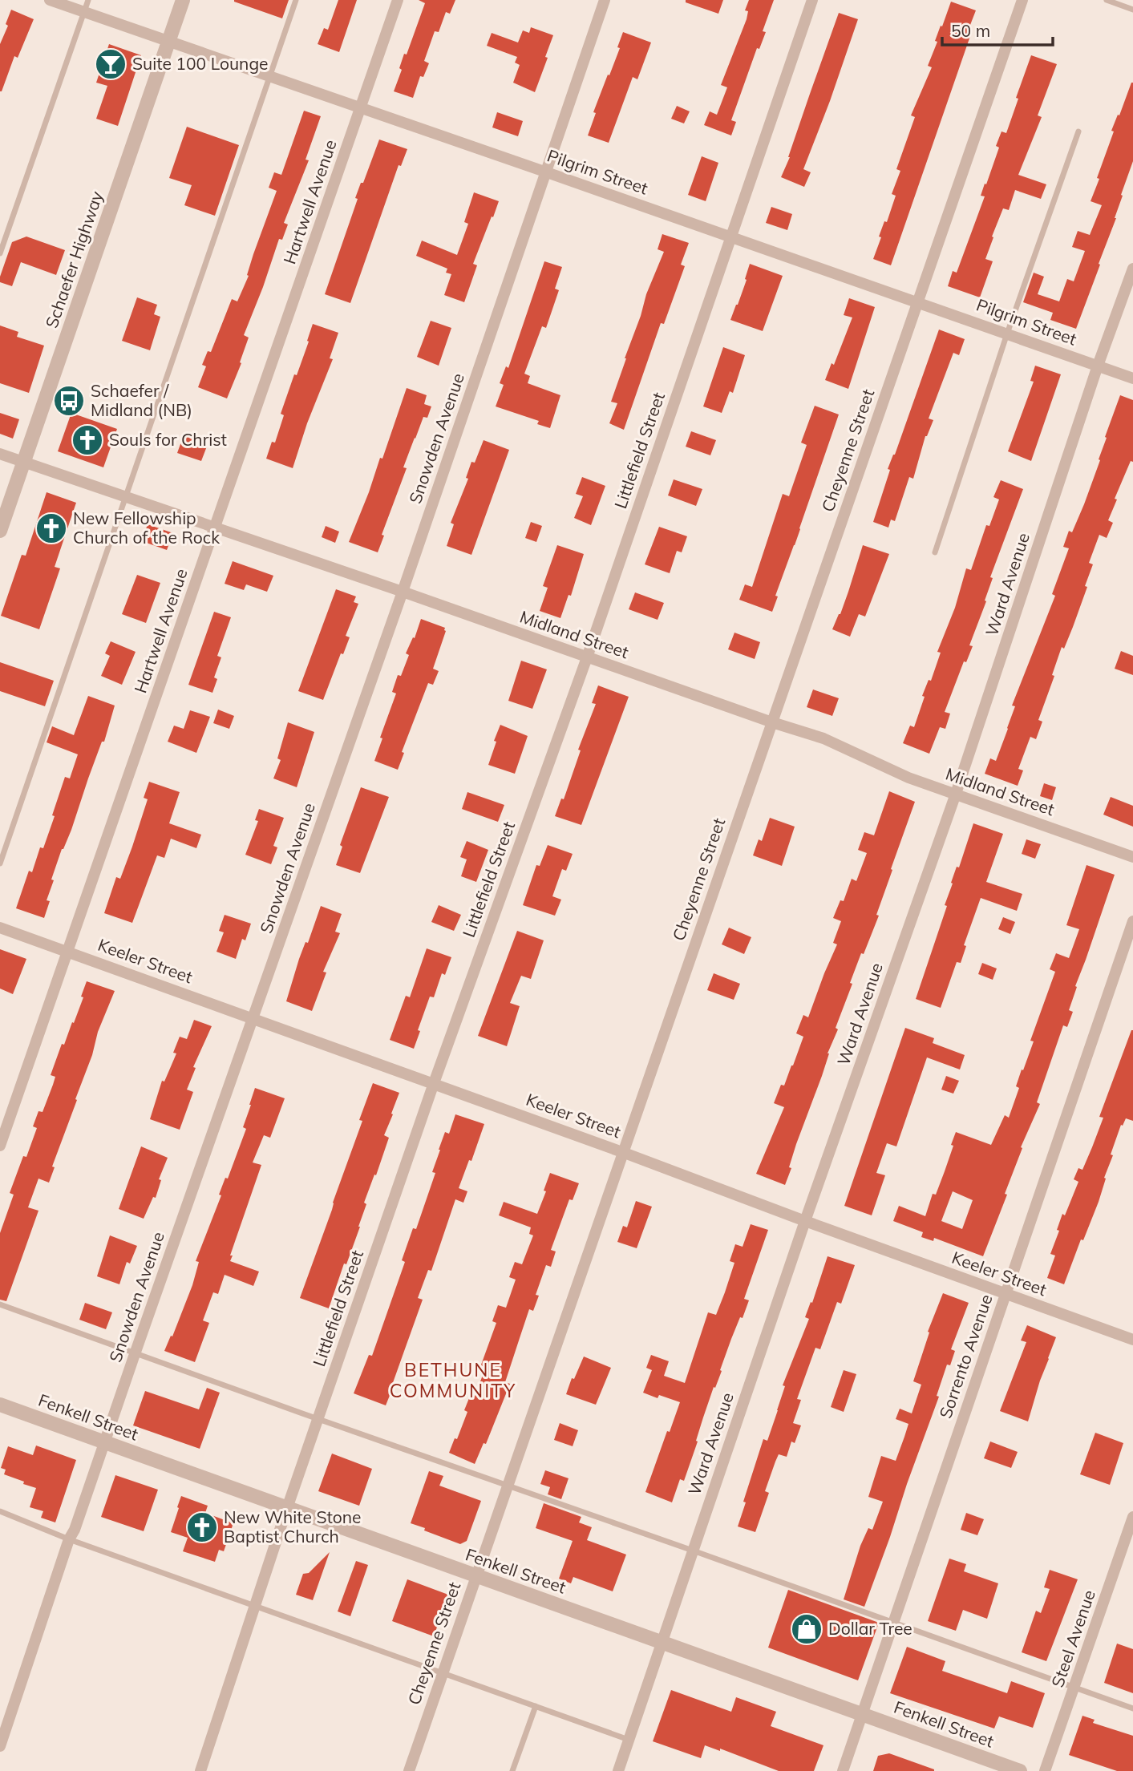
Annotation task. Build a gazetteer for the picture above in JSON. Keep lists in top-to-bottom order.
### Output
{
  "streets": {
    "street": [
      "Pilgrim Street",
      "Hartwell Avenue",
      "Schaefer Highway",
      "Snowden Avenue",
      "Littlefield Street",
      "Cheyenne Street",
      "Ward Avenue",
      "Midland Street",
      "Keeler Street",
      "Sorrento Avenue",
      "Fenkell Street",
      "Steel Avenue"
    ]
  },
  "crossings": [
    ["Pilgrim Street", "Hartwell Avenue"],
    ["Pilgrim Street", "Schaefer Highway"],
    ["Pilgrim Street", "Snowden Avenue"],
    ["Pilgrim Street", "Littlefield Street"],
    ["Pilgrim Street", "Cheyenne Street"],
    ["Pilgrim Street", "Ward Avenue"],
    ["Hartwell Avenue", "Midland Street"],
    ["Hartwell Avenue", "Keeler Street"],
    ["Schaefer Highway", "Midland Street"],
    ["Snowden Avenue", "Midland Street"],
    ["Snowden Avenue", "Keeler Street"],
    ["Snowden Avenue", "Fenkell Street"],
    ["Littlefield Street", "Midland Street"],
    ["Littlefield Street", "Keeler Street"],
    ["Littlefield Street", "Fenkell Street"],
    ["Cheyenne Street", "Midland Street"],
    ["Cheyenne Street", "Keeler Street"],
    ["Cheyenne Street", "Fenkell Street"],
    ["Ward Avenue", "Midland Street"],
    ["Ward Avenue", "Keeler Street"],
    ["Ward Avenue", "Fenkell Street"],
    ["Keeler Street", "Sorrento Avenue"],
    ["Sorrento Avenue", "Fenkell Street"]
  ],
  "districts": ["BETHUNE COMMUNITY"],
  "places": {
    "bar": ["Suite 100 Lounge"],
    "bus stop": ["Schaefer / Midland (NB)"],
    "church": ["Souls for Christ", "New Fellowship Church of the Rock", "New White Stone Baptist Church"],
    "shop": ["Dollar Tree"]
  },
  "scale_bar": "50 m"
}
